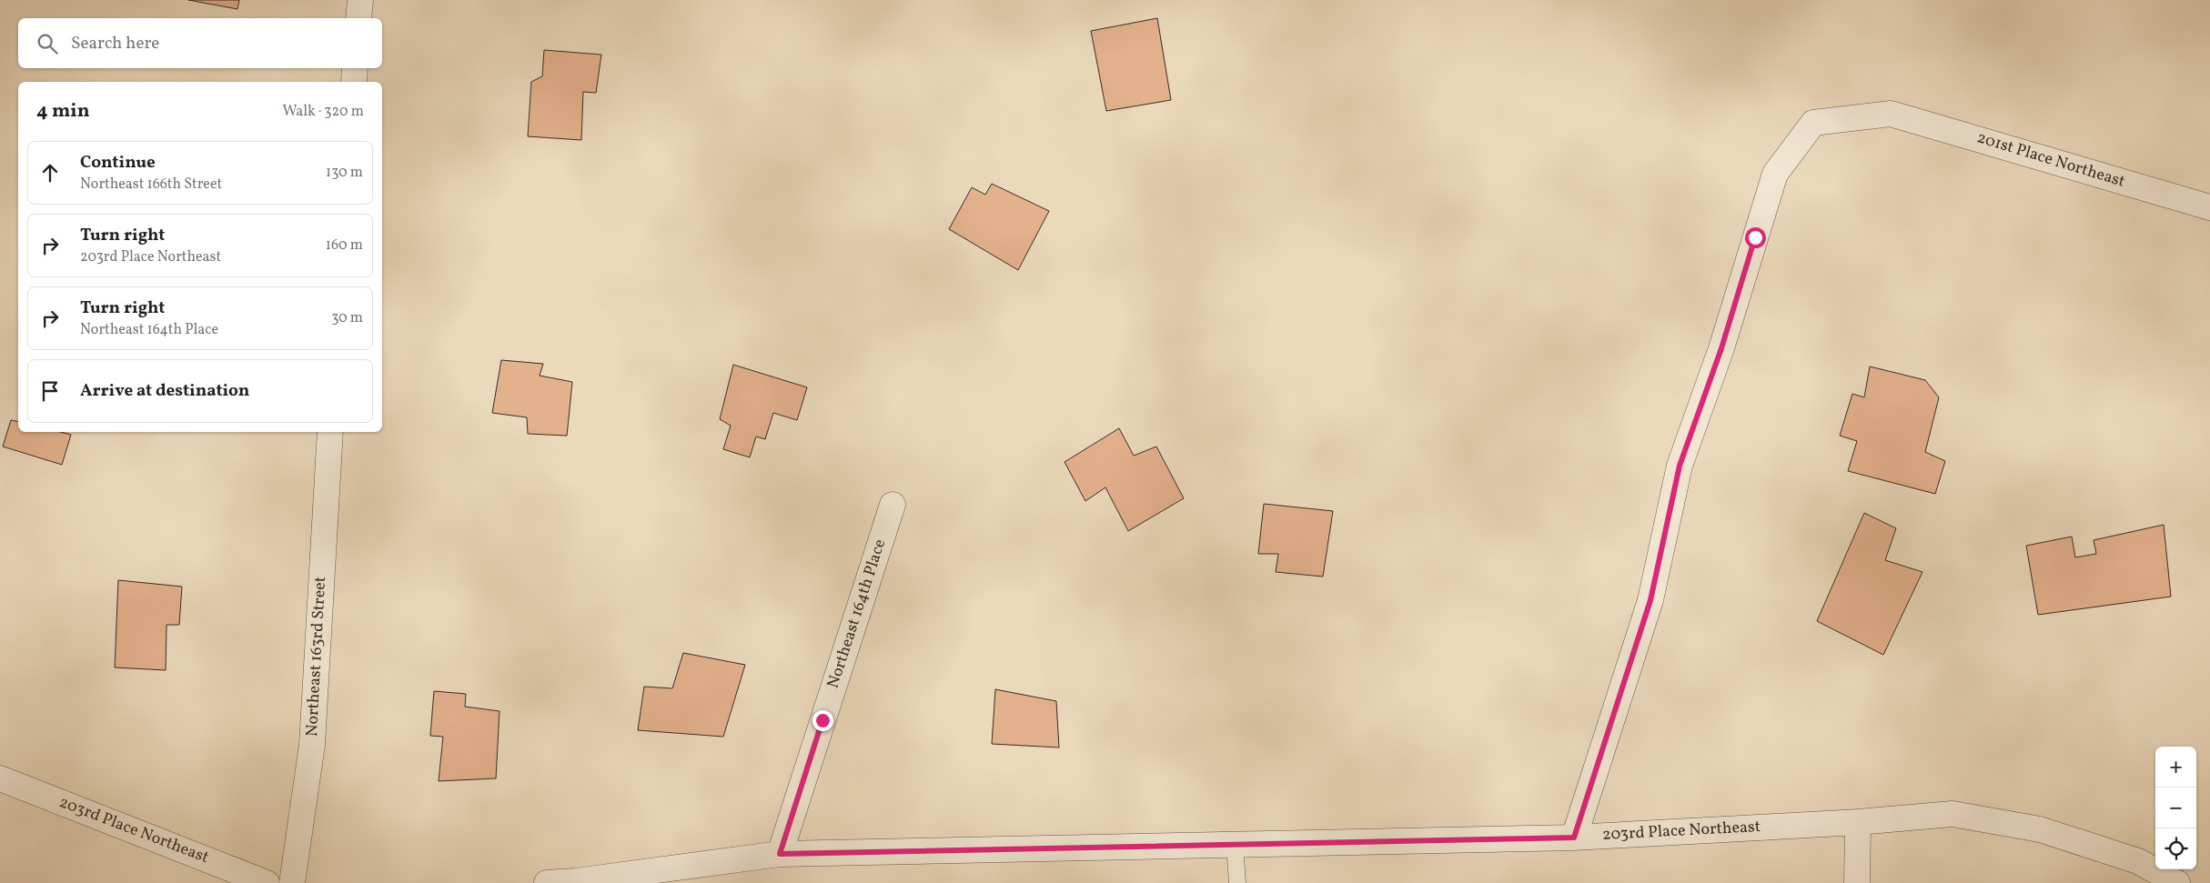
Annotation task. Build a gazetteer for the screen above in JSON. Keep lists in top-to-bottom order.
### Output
{
  "streets": {
    "street": [
      "201st Place Northeast",
      "Northeast 164th Place",
      "Northeast 163rd Street",
      "203rd Place Northeast"
    ]
  },
  "crossings": [
    ["201st Place Northeast", "203rd Place Northeast"],
    ["Northeast 164th Place", "203rd Place Northeast"]
  ],
  "page": {
    "search": "Search here",
    "heading": ["4 min", "Walk · 320 m"],
    "list": [
      ["Continue", "Northeast 166th Street", "130 m"],
      ["Turn right", "203rd Place Northeast", "160 m"],
      ["Turn right", "Northeast 164th Place", "30 m"],
      "Arrive at destination"
    ],
    "map_buttons": ["+", "−"]
  }
}
